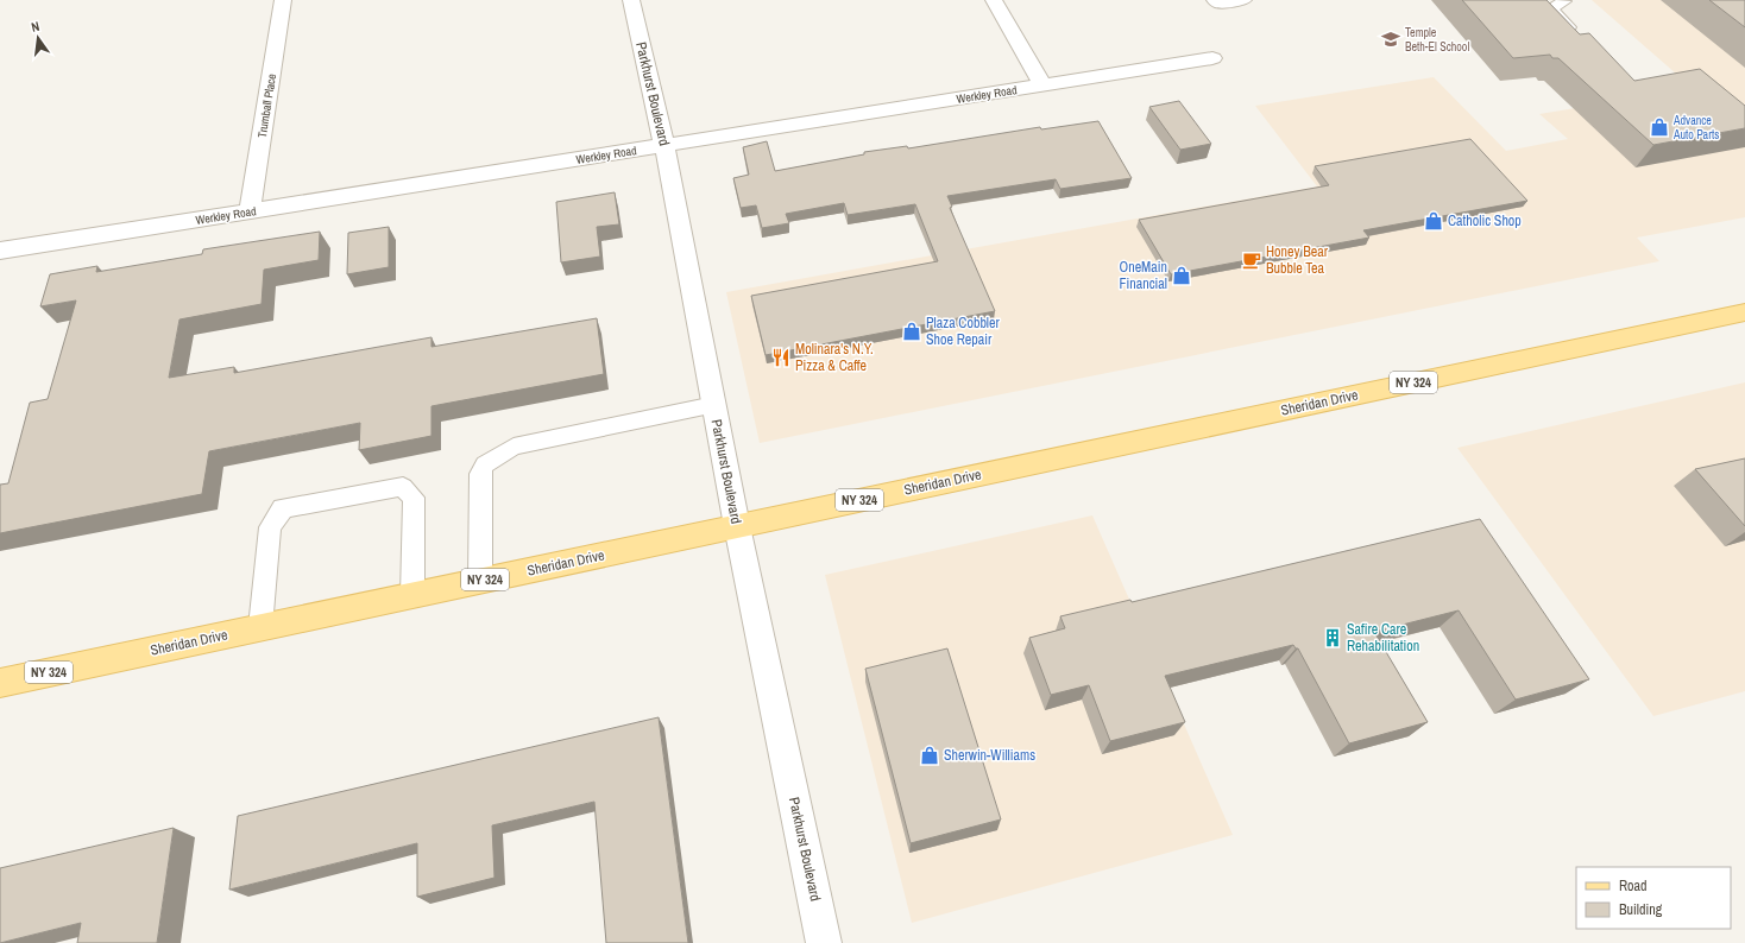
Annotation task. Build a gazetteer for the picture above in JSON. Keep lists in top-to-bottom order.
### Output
{
  "streets": {
    "main road": ["NY 324", "Sheridan Drive"],
    "street": ["Parkhurst Boulevard", "Werkley Road", "Trumball Place"]
  },
  "crossings": [
    ["Parkhurst Boulevard", "Werkley Road"],
    ["Parkhurst Boulevard", "Sheridan Drive"],
    ["Werkley Road", "Trumball Place"]
  ],
  "places": {
    "school or university": ["Temple Beth-El School"],
    "shop": [
      "Advance Auto Parts",
      "Catholic Shop",
      "OneMain Financial",
      "Plaza Cobbler Shoe Repair",
      "Sherwin-Williams"
    ],
    "cafe": ["Honey Bear Bubble Tea"],
    "restaurant": ["Molinara's N.Y. Pizza & Caffe"],
    "building": ["Safire Care Rehabilitation"]
  },
  "legend": ["Road", "Building"],
  "north": "top"
}
